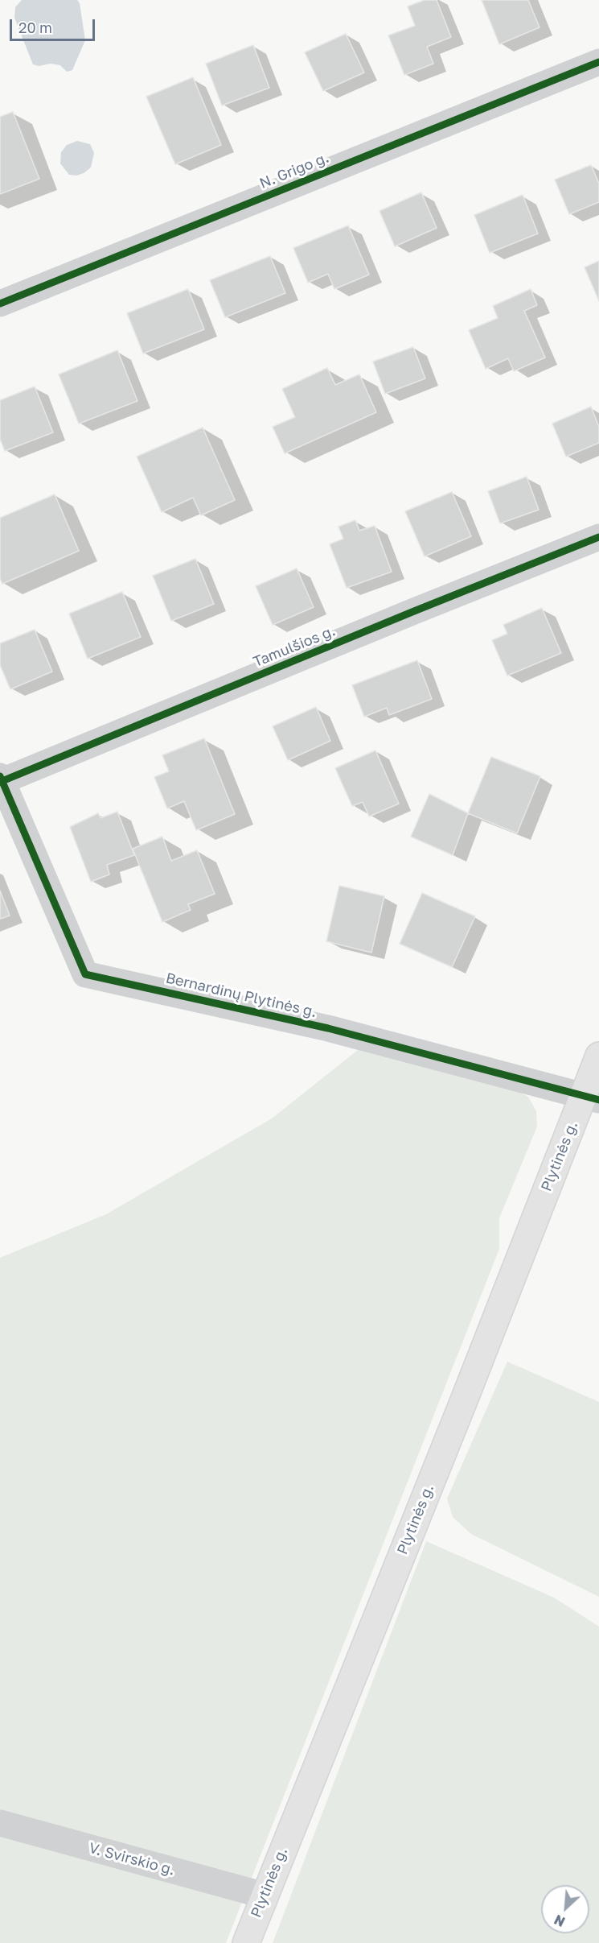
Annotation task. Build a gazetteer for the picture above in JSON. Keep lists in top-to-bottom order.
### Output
{
  "streets": {
    "main road": ["Plytinės g."],
    "street": [
      "N. Grigo g.",
      "Tamulšios g.",
      "Bernardinų Plytinės g.",
      "V. Svirskio g."
    ]
  },
  "crossings": [
    ["Tamulšios g.", "Bernardinų Plytinės g."],
    ["Bernardinų Plytinės g.", "Plytinės g."],
    ["Plytinės g.", "V. Svirskio g."]
  ],
  "scale_bar": "20 m",
  "north": "bottom left"
}
